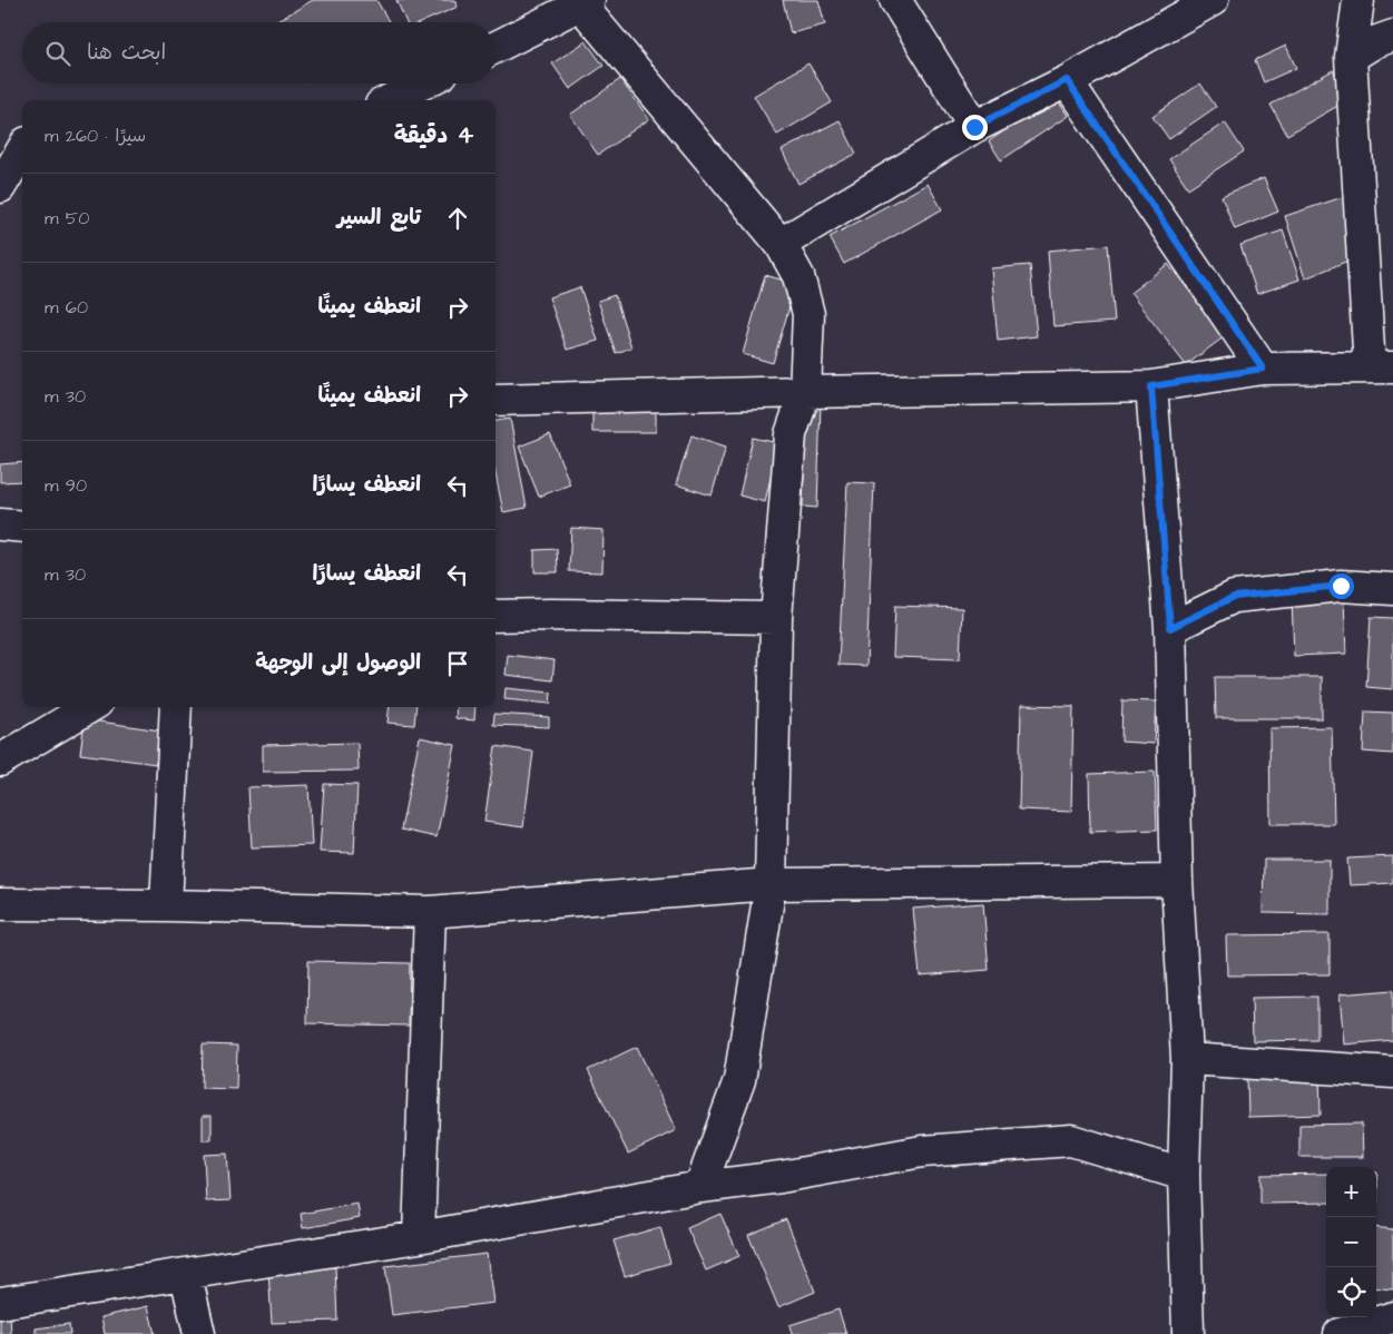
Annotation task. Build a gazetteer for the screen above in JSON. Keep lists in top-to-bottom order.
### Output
{
  "page": {
    "search": "ابحث هنا",
    "heading": ["4 دقيقة", "سيرًا · 260 m"],
    "list": [
      ["تابع السير", "50 m"],
      ["انعطف يمينًا", "60 m"],
      ["انعطف يمينًا", "30 m"],
      ["انعطف يسارًا", "90 m"],
      ["انعطف يسارًا", "30 m"],
      "الوصول إلى الوجهة"
    ],
    "map_buttons": ["+", "−"]
  }
}
